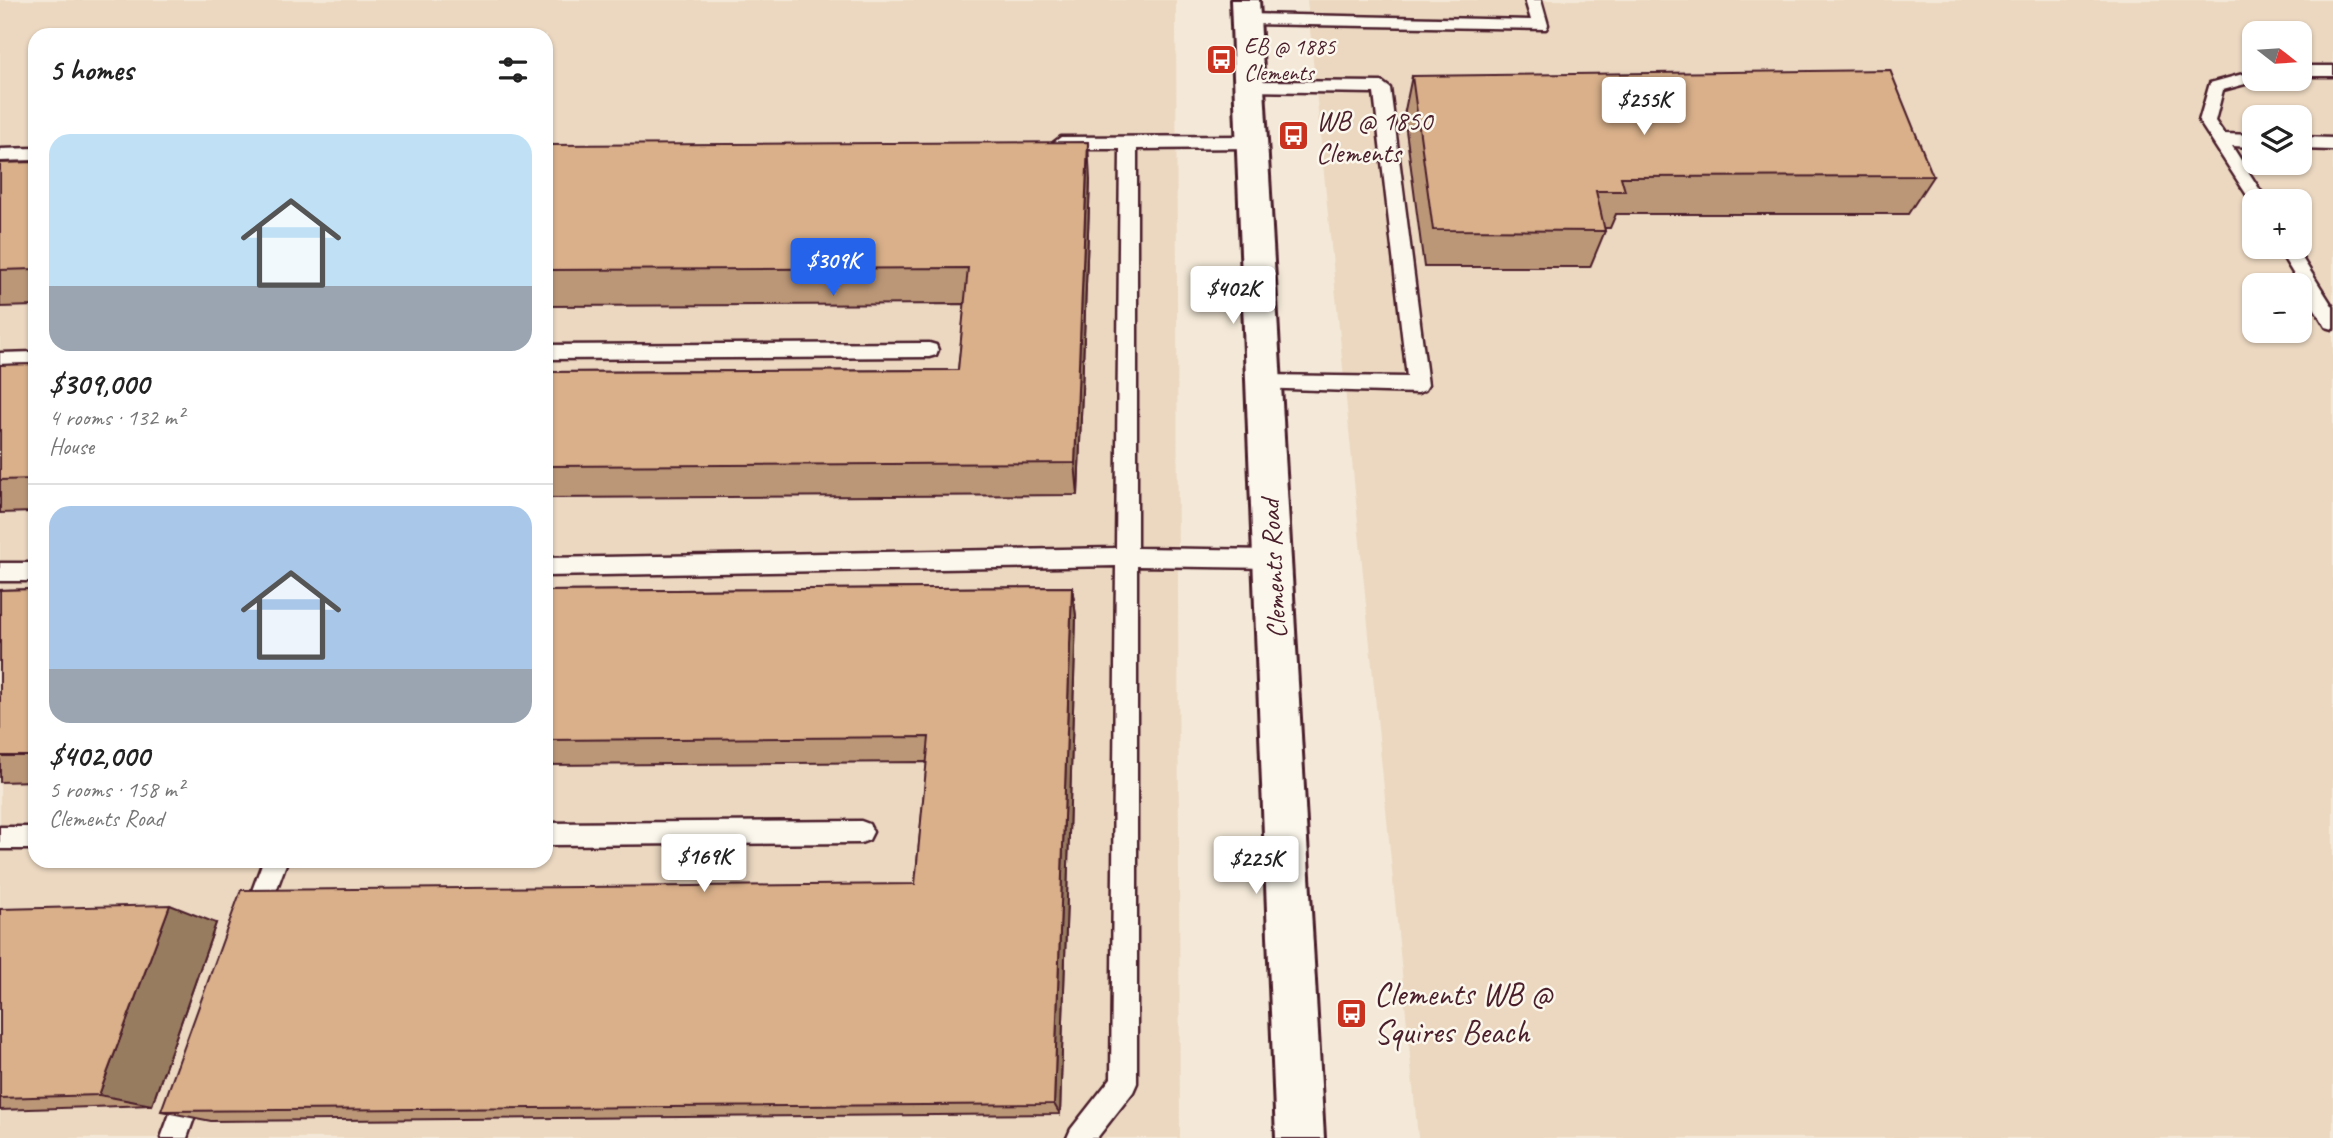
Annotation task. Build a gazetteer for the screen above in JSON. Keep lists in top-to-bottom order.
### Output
{
  "streets": {
    "street": ["Clements Road"]
  },
  "places": {
    "bus stop": ["EB @ 1885 Clements", "WB @ 1850 Clements", "Clements WB @ Squires Beach"]
  },
  "north": "right",
  "page": {
    "map_buttons": ["+", "−"],
    "heading": "5 homes",
    "price": [
      "$255K",
      "$309K",
      "$402K",
      "$169K",
      "$225K"
    ],
    "list": [
      {
        "name": "$309,000",
        "note": "4 rooms · 132 m² · House"
      },
      {
        "name": "$402,000",
        "note": "5 rooms · 158 m² · Clements Road"
      }
    ]
  }
}
